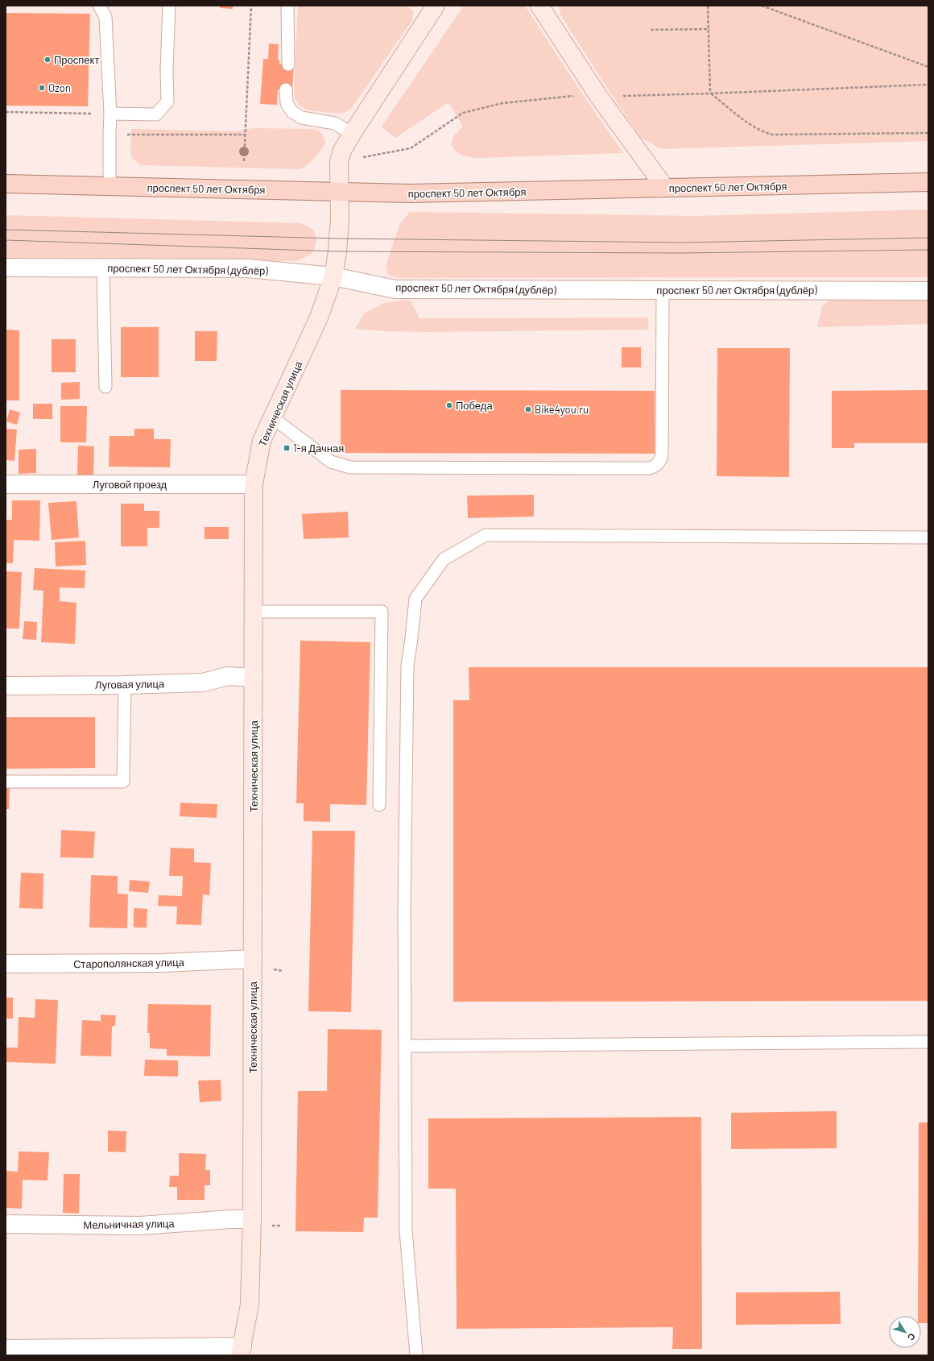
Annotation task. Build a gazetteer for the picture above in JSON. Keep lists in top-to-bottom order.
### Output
{
  "streets": {
    "main road": ["проспект 50 лет Октября", "Техническая улица"],
    "street": [
      "проспект 50 лет Октября (дублёр)",
      "Луговой проезд",
      "Луговая улица",
      "Старополянская улица",
      "Мельничная улица"
    ]
  },
  "crossings": [
    ["проспект 50 лет Октября", "Техническая улица"],
    ["проспект 50 лет Октября (дублёр)", "Техническая улица"],
    ["Техническая улица", "Луговой проезд"],
    ["Техническая улица", "Луговая улица"],
    ["Техническая улица", "Старополянская улица"],
    ["Техническая улица", "Мельничная улица"]
  ],
  "places": {
    "other": [
      "Проспект",
      "Ozon",
      "Победа",
      "Bike4you.ru"
    ],
    "transit": ["1-я Дачная"]
  },
  "north": "bottom right"
}
